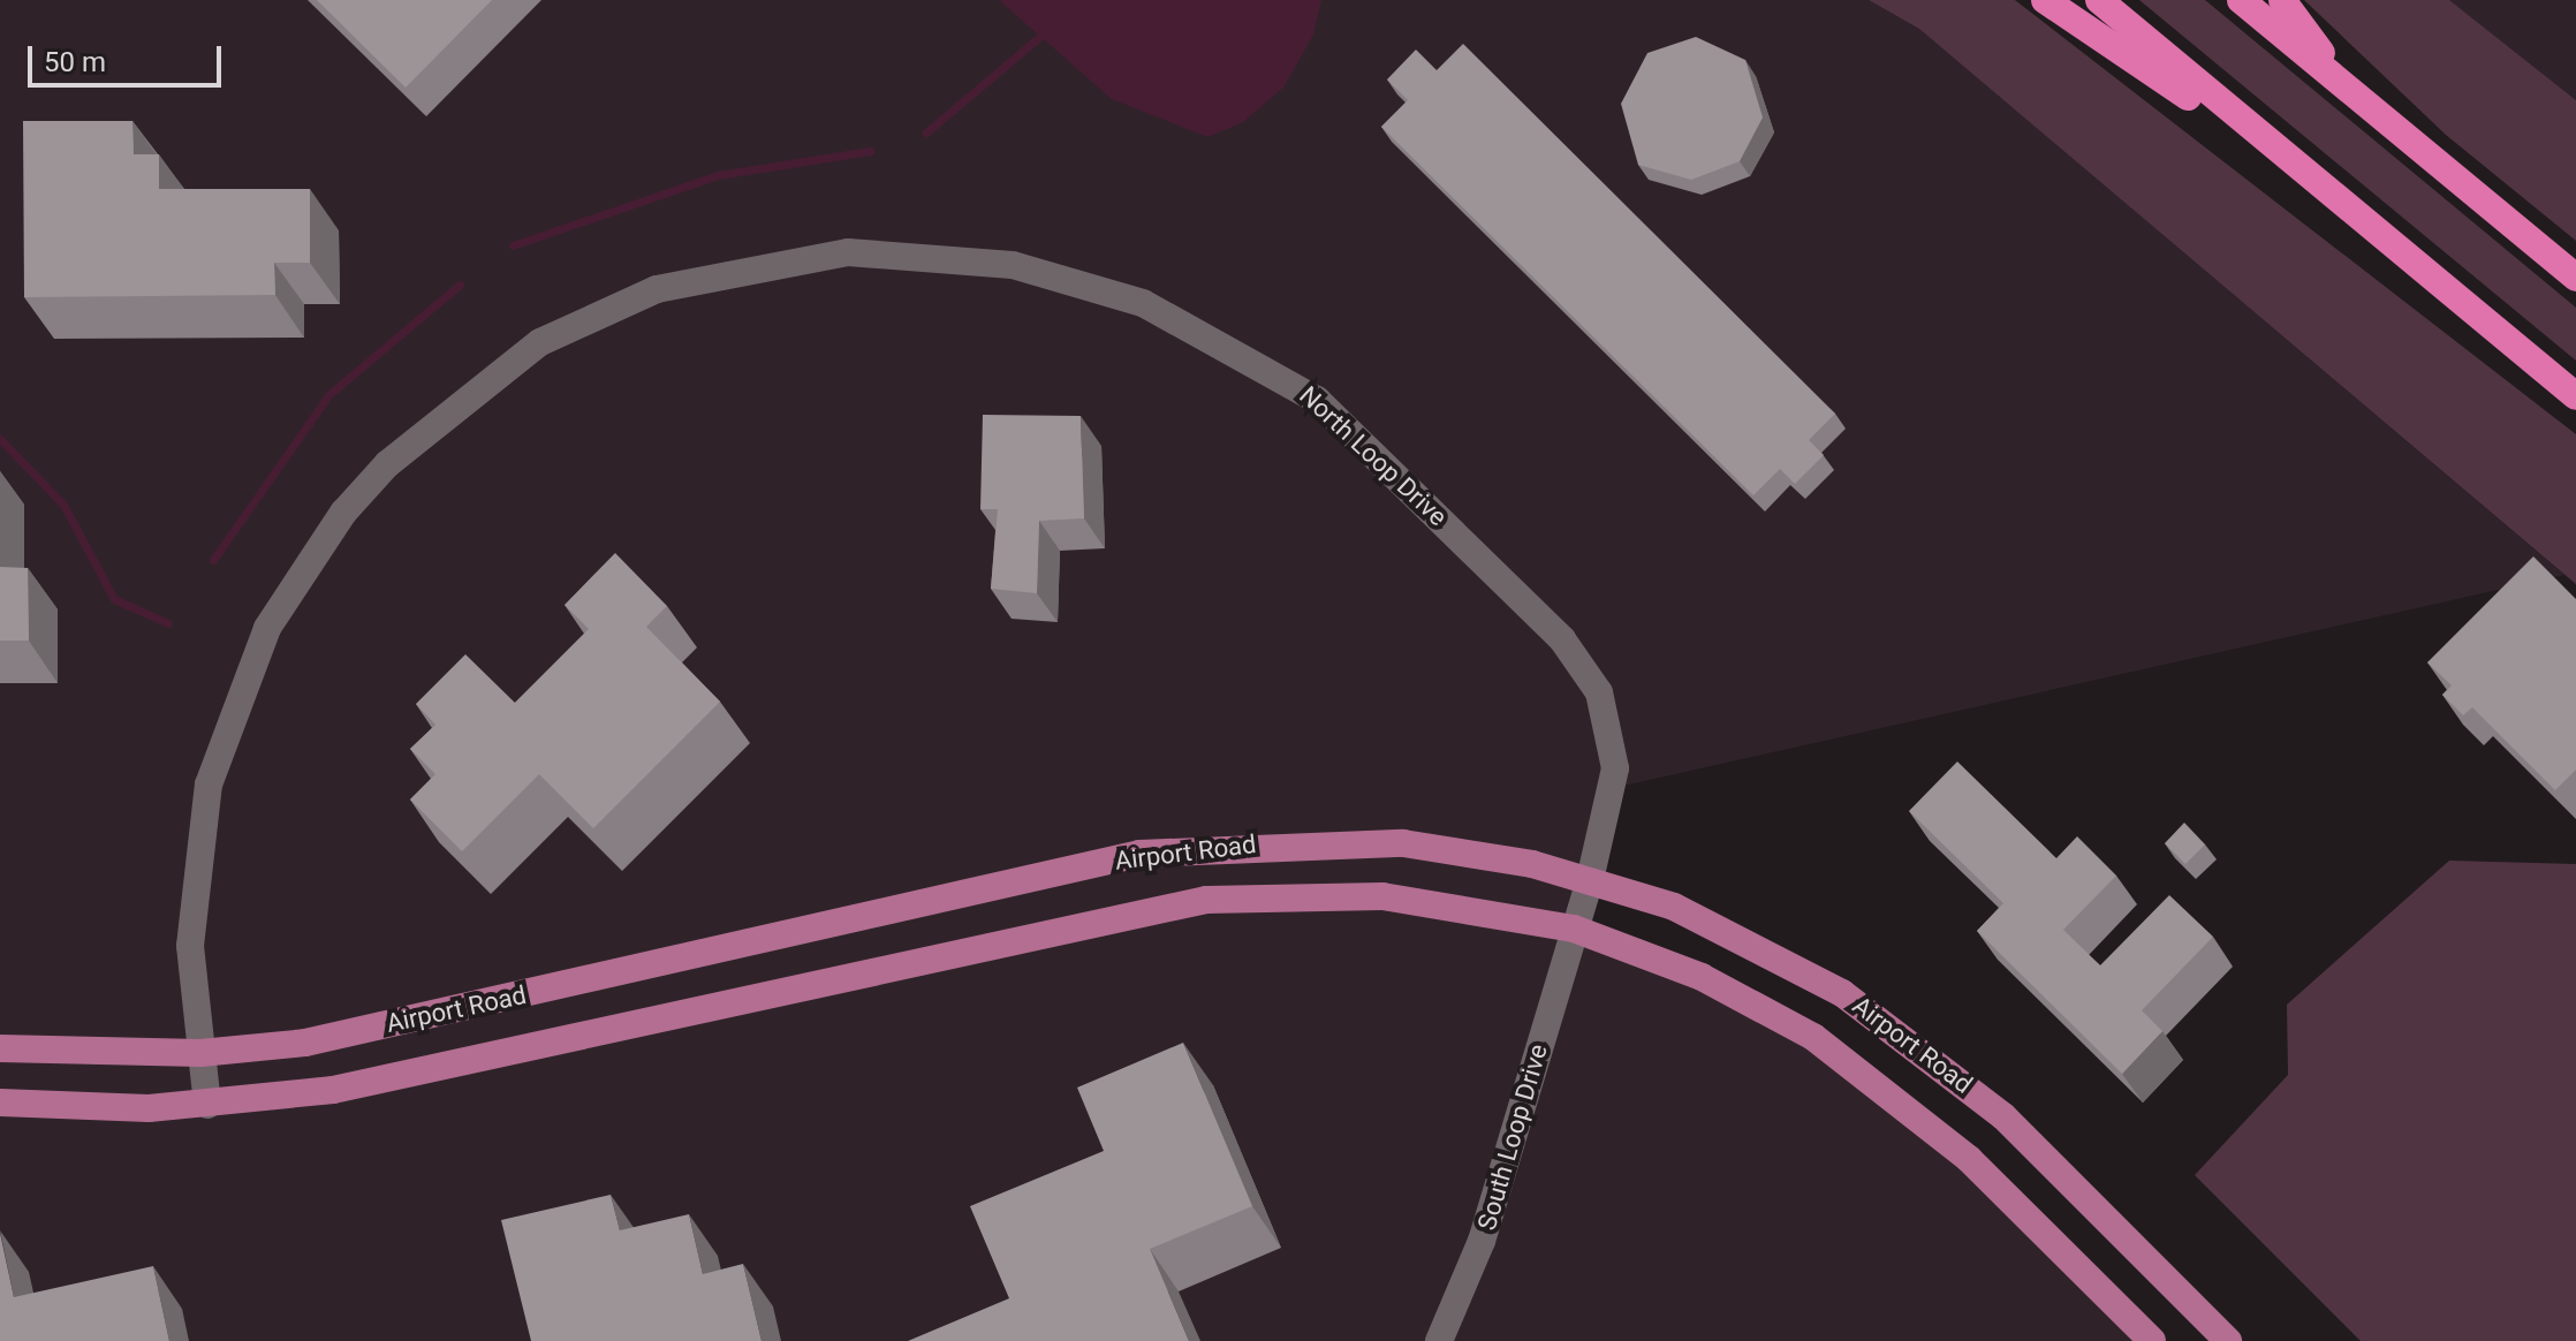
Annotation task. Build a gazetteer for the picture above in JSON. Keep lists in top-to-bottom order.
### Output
{
  "streets": {
    "main road": ["Airport Road"],
    "street": ["North Loop Drive", "South Loop Drive"]
  },
  "crossings": [
    ["North Loop Drive", "Airport Road"],
    ["North Loop Drive", "South Loop Drive"],
    ["Airport Road", "South Loop Drive"]
  ],
  "scale_bar": "50 m"
}
